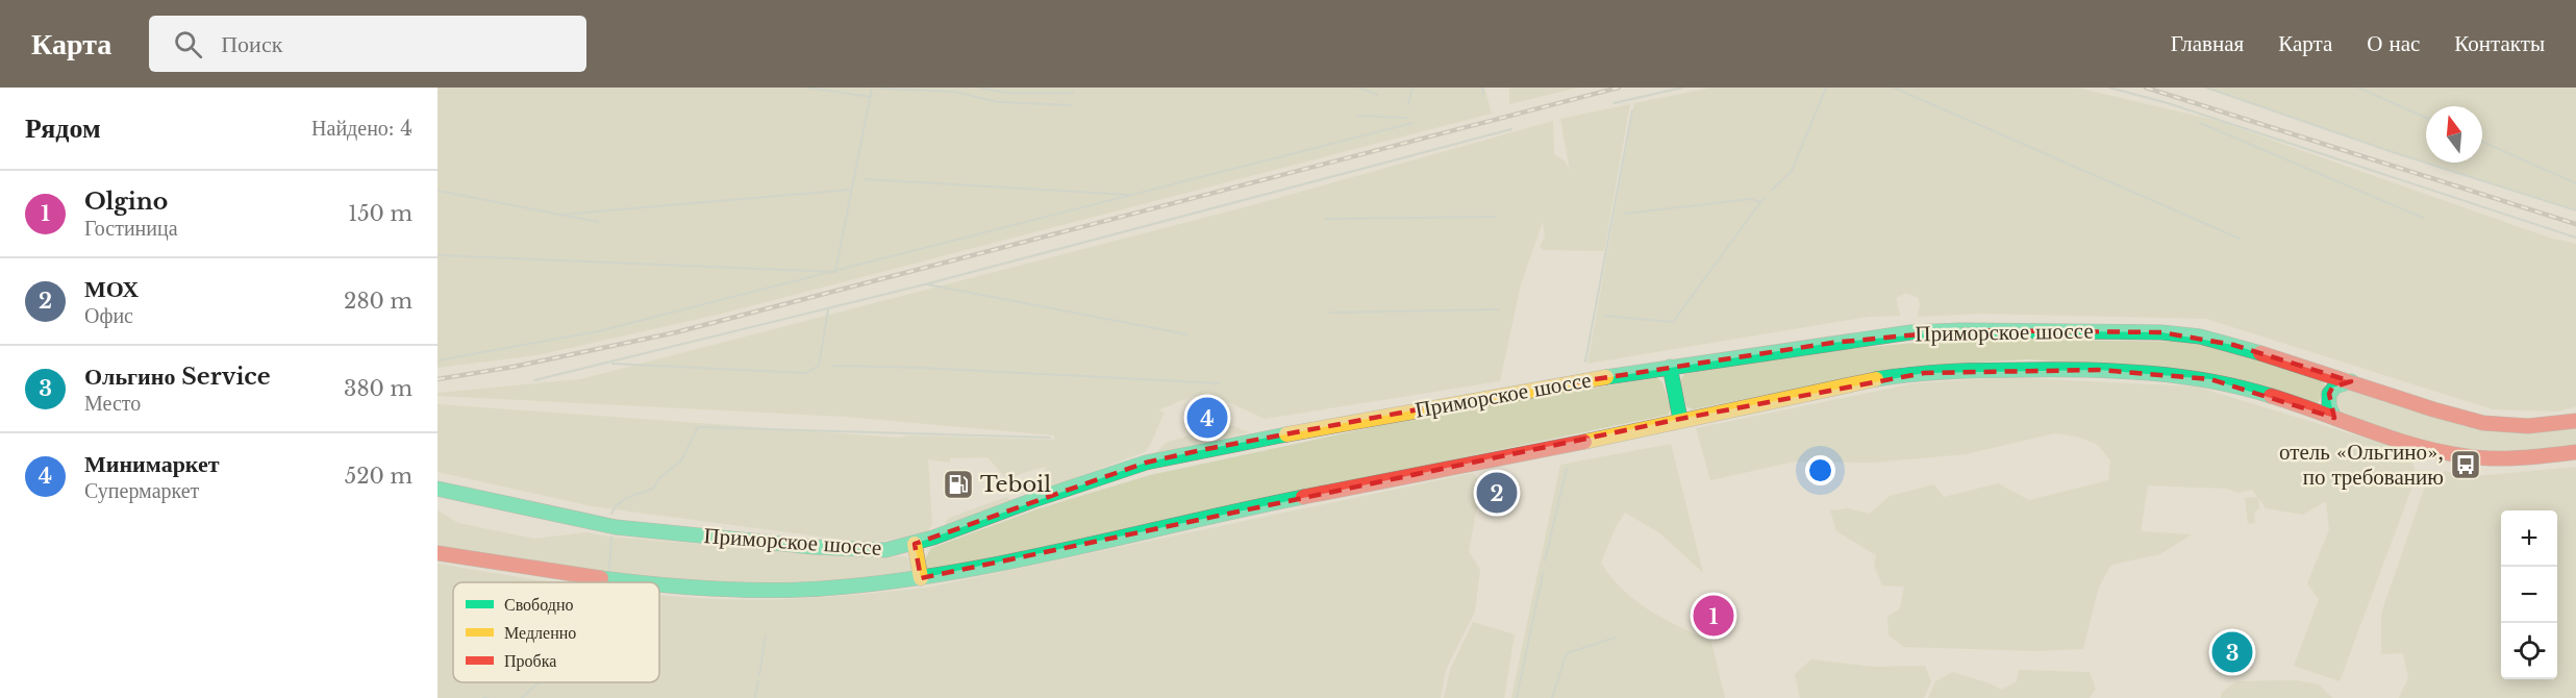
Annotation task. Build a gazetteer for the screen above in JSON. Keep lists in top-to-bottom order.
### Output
{
  "streets": {
    "main road": ["Приморское шоссе"]
  },
  "places": {
    "bus stop": ["отель «Ольгино», по требованию"],
    "fuel station": ["Teboil"]
  },
  "legend": ["Свободно", "Медленно", "Пробка"],
  "north": "top",
  "page": {
    "header": "Карта",
    "search": "Поиск",
    "nav": [
      "Главная",
      "Карта",
      "О нас",
      "Контакты"
    ],
    "heading": ["Рядом", "Найдено: 4"],
    "list": [
      {
        "mark": "1",
        "name": "Olgino",
        "note": "Гостиница",
        "value": "150 m"
      },
      {
        "mark": "2",
        "name": "МОХ",
        "note": "Офис",
        "value": "280 m"
      },
      {
        "mark": "3",
        "name": "Ольгино Service",
        "note": "Место",
        "value": "380 m"
      },
      {
        "mark": "4",
        "name": "Минимаркет",
        "note": "Супермаркет",
        "value": "520 m"
      }
    ],
    "pins": [
      "4",
      "2",
      "1",
      "3"
    ],
    "map_buttons": ["+", "−"]
  }
}
